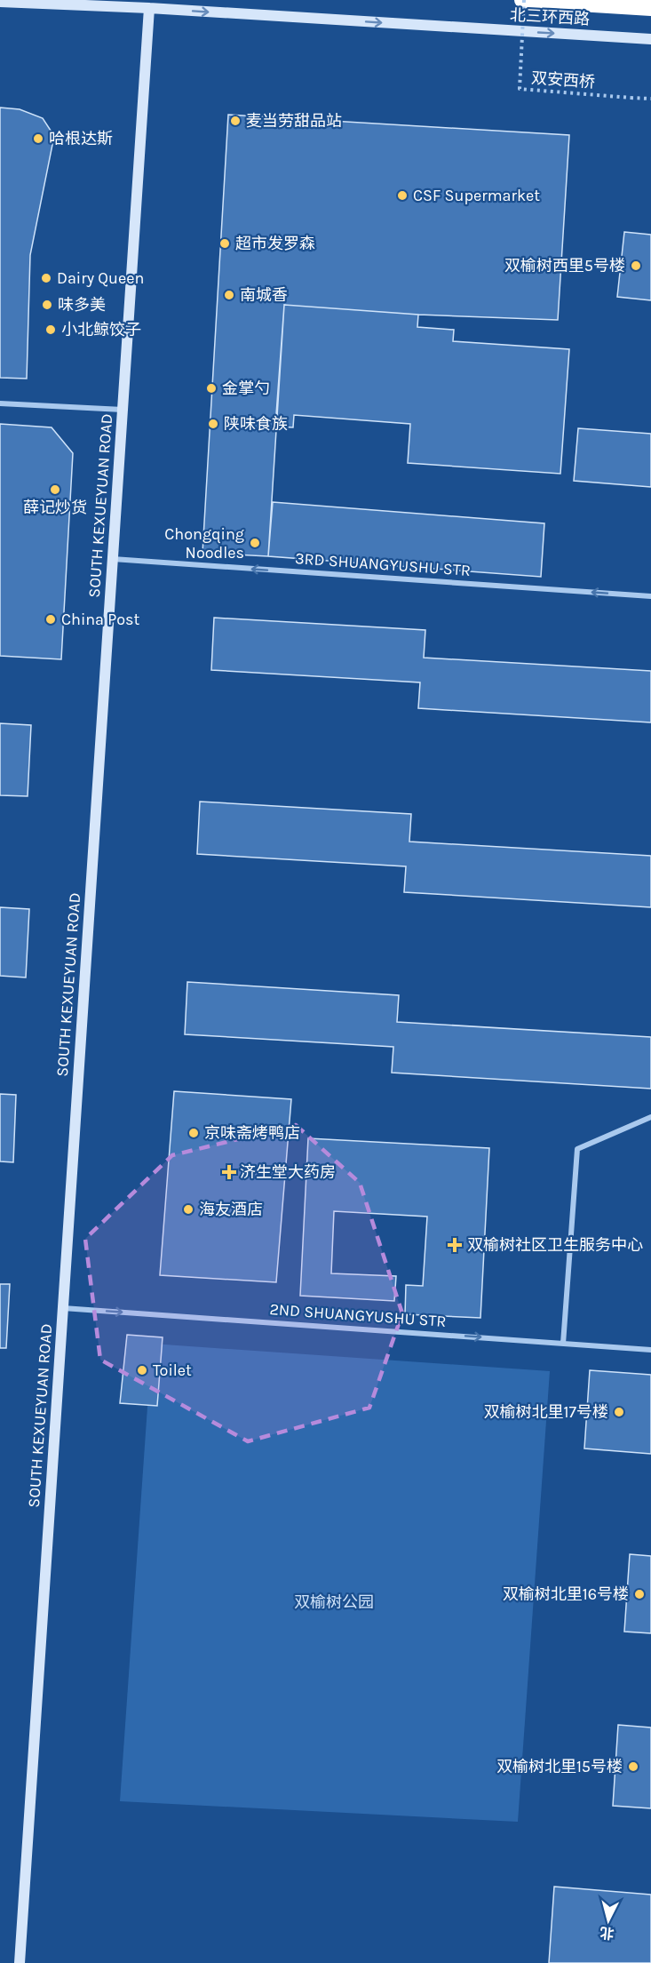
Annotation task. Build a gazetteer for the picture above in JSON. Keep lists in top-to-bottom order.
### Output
{
  "streets": {
    "street": [
      "北三环西路",
      "SOUTH KEXUEYUAN ROAD",
      "3RD SHUANGYUSHU STR",
      "2ND SHUANGYUSHU STR"
    ],
    "path": ["双安西桥"]
  },
  "crossings": [
    ["北三环西路", "SOUTH KEXUEYUAN ROAD"],
    ["SOUTH KEXUEYUAN ROAD", "3RD SHUANGYUSHU STR"],
    ["SOUTH KEXUEYUAN ROAD", "2ND SHUANGYUSHU STR"]
  ],
  "one_way": ["北三环西路", "3RD SHUANGYUSHU STR", "2ND SHUANGYUSHU STR"],
  "parks": ["双榆树公园"],
  "places": {
    "other": [
      "麦当劳甜品站",
      "哈根达斯",
      "CSF Supermarket",
      "超市发罗森",
      "双榆树西里5号楼",
      "Dairy Queen",
      "南城香",
      "味多美",
      "小北鲸饺子",
      "金掌勺",
      "陕味食族",
      "薛记炒货",
      "Chongqing Noodles",
      "China Post",
      "京味斋烤鸭店",
      "海友酒店",
      "Toilet",
      "双榆树北里17号楼",
      "双榆树北里16号楼",
      "双榆树北里15号楼"
    ],
    "health": ["济生堂大药房", "双榆树社区卫生服务中心"]
  },
  "north": "bottom"
}
